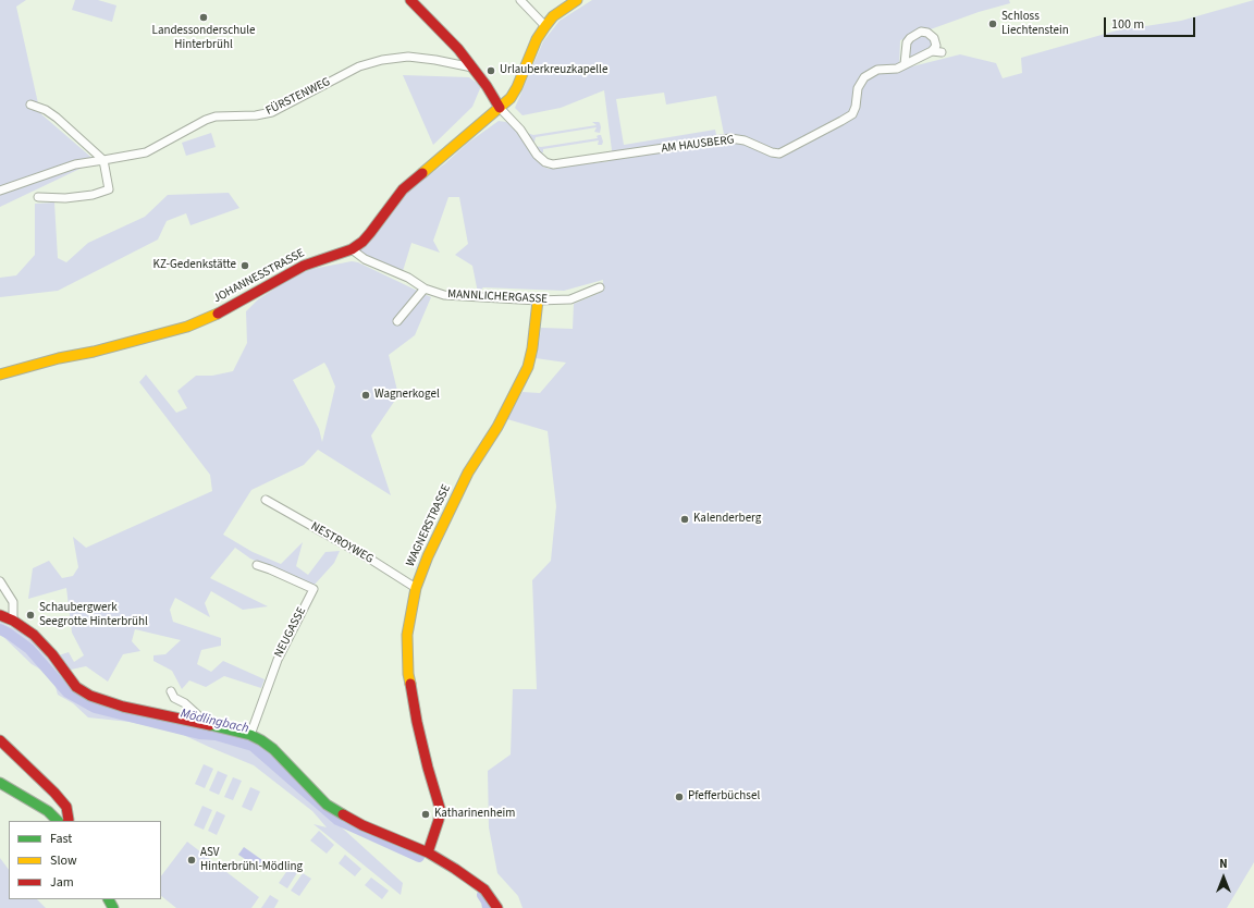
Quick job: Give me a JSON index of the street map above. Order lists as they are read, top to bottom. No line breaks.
{"streets":{"street":["FÜRSTENWEG","AM HAUSBERG","JOHANNESSTRASSE","MANNLICHERGASSE","WAGNERSTRASSE","NESTROYWEG","NEUGASSE"]},"crossings":[["AM HAUSBERG","JOHANNESSTRASSE"],["JOHANNESSTRASSE","MANNLICHERGASSE"],["MANNLICHERGASSE","WAGNERSTRASSE"],["WAGNERSTRASSE","NESTROYWEG"]],"water":["Mödlingbach"],"places":["Landessonderschule Hinterbrühl","Schloss Liechtenstein","Urlauberkreuzkapelle","KZ-Gedenkstätte","Wagnerkogel","Kalenderberg","Schaubergwerk Seegrotte Hinterbrühl","Pfefferbüchsel","Katharinenheim","ASV Hinterbrühl-Mödling"],"legend":["Fast","Slow","Jam"],"scale_bar":"100 m","north":"top"}
